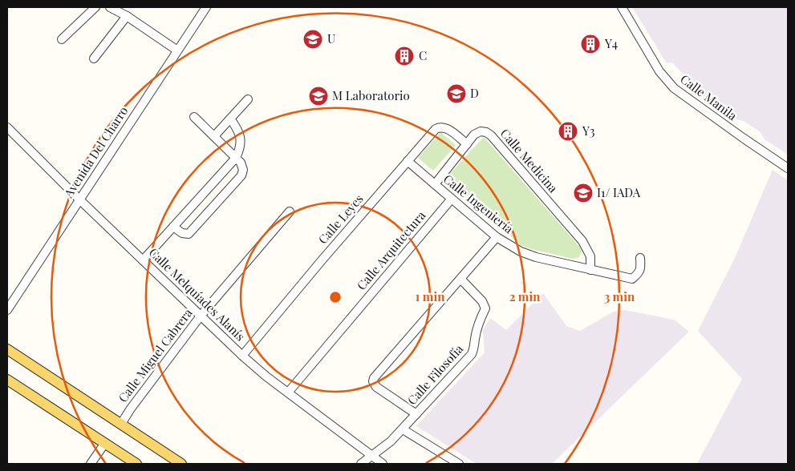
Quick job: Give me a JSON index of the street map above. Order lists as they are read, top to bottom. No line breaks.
{"streets":{"street":["Calle Manila","Avenida Del Charro","Calle Medicina","Calle Ingeniería","Calle Leyes","Calle Arquitectura","Calle Melquíades Alanís","Calle Miguel Cabrera","Calle Filosofía"]},"crossings":[["Avenida Del Charro","Calle Melquíades Alanís"],["Calle Medicina","Calle Ingeniería"],["Calle Medicina","Calle Leyes"],["Calle Ingeniería","Calle Leyes"],["Calle Ingeniería","Calle Arquitectura"],["Calle Leyes","Calle Melquíades Alanís"],["Calle Arquitectura","Calle Melquíades Alanís"],["Calle Melquíades Alanís","Calle Miguel Cabrera"],["Calle Melquíades Alanís","Calle Filosofía"]],"places":{"school or university":["U","D","M Laboratorio","I1/ IADA"],"building":["Y4","C","Y3"]},"rings":["1 min","2 min","3 min"]}
